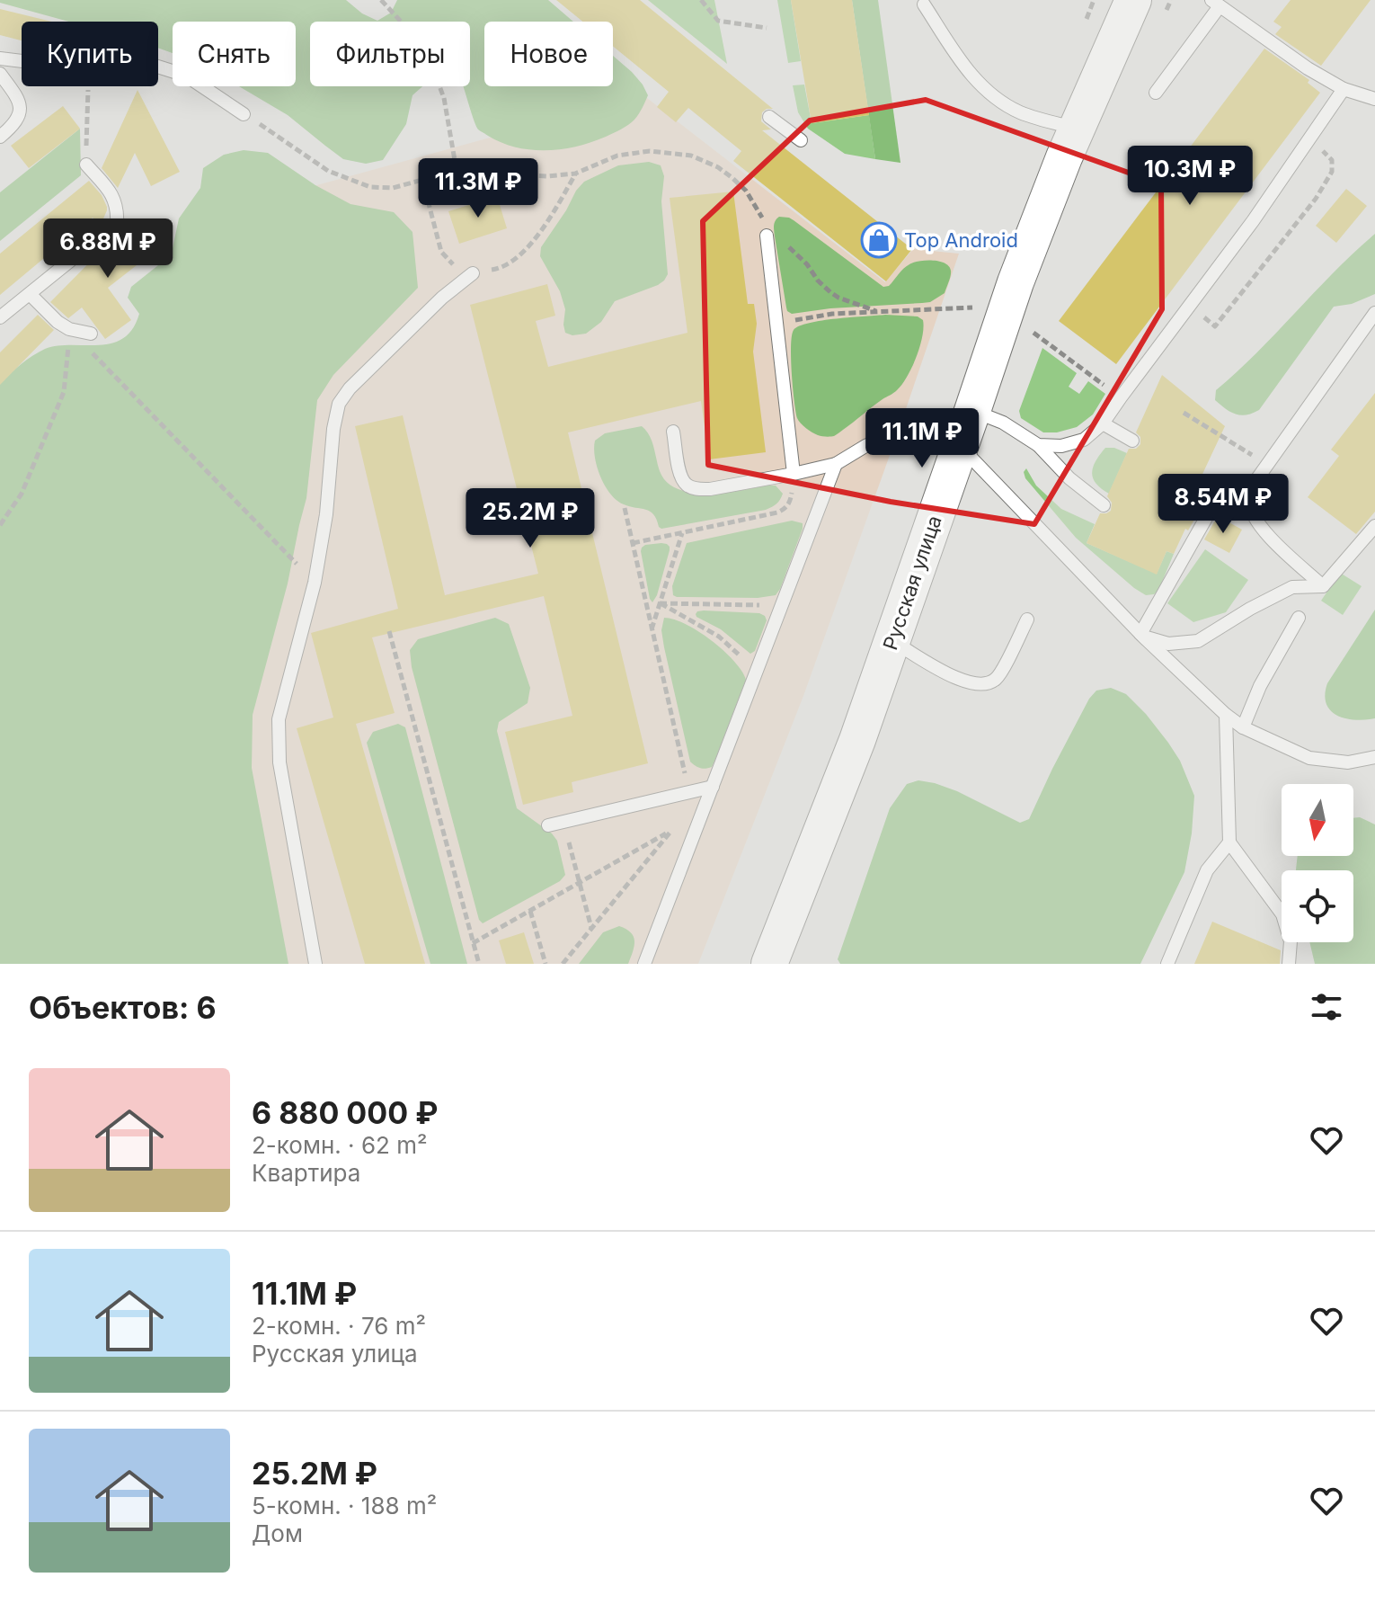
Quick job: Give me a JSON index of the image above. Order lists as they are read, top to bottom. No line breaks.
{"streets":{"street":["Русская улица"]},"places":{"shop":["Top Android"]},"north":"bottom","page":{"chip":["Купить","Снять","Фильтры","Новое"],"price":["10.3M ₽","11.3M ₽","6.88M ₽","11.1M ₽","8.54M ₽","25.2M ₽"],"heading":"Объектов: 6","list":[{"name":"6 880 000 ₽","note":"2-комн. · 62 m² · Квартира"},{"name":"11.1M ₽","note":"2-комн. · 76 m² · Русская улица"},{"name":"25.2M ₽","note":"5-комн. · 188 m² · Дом"}]}}
